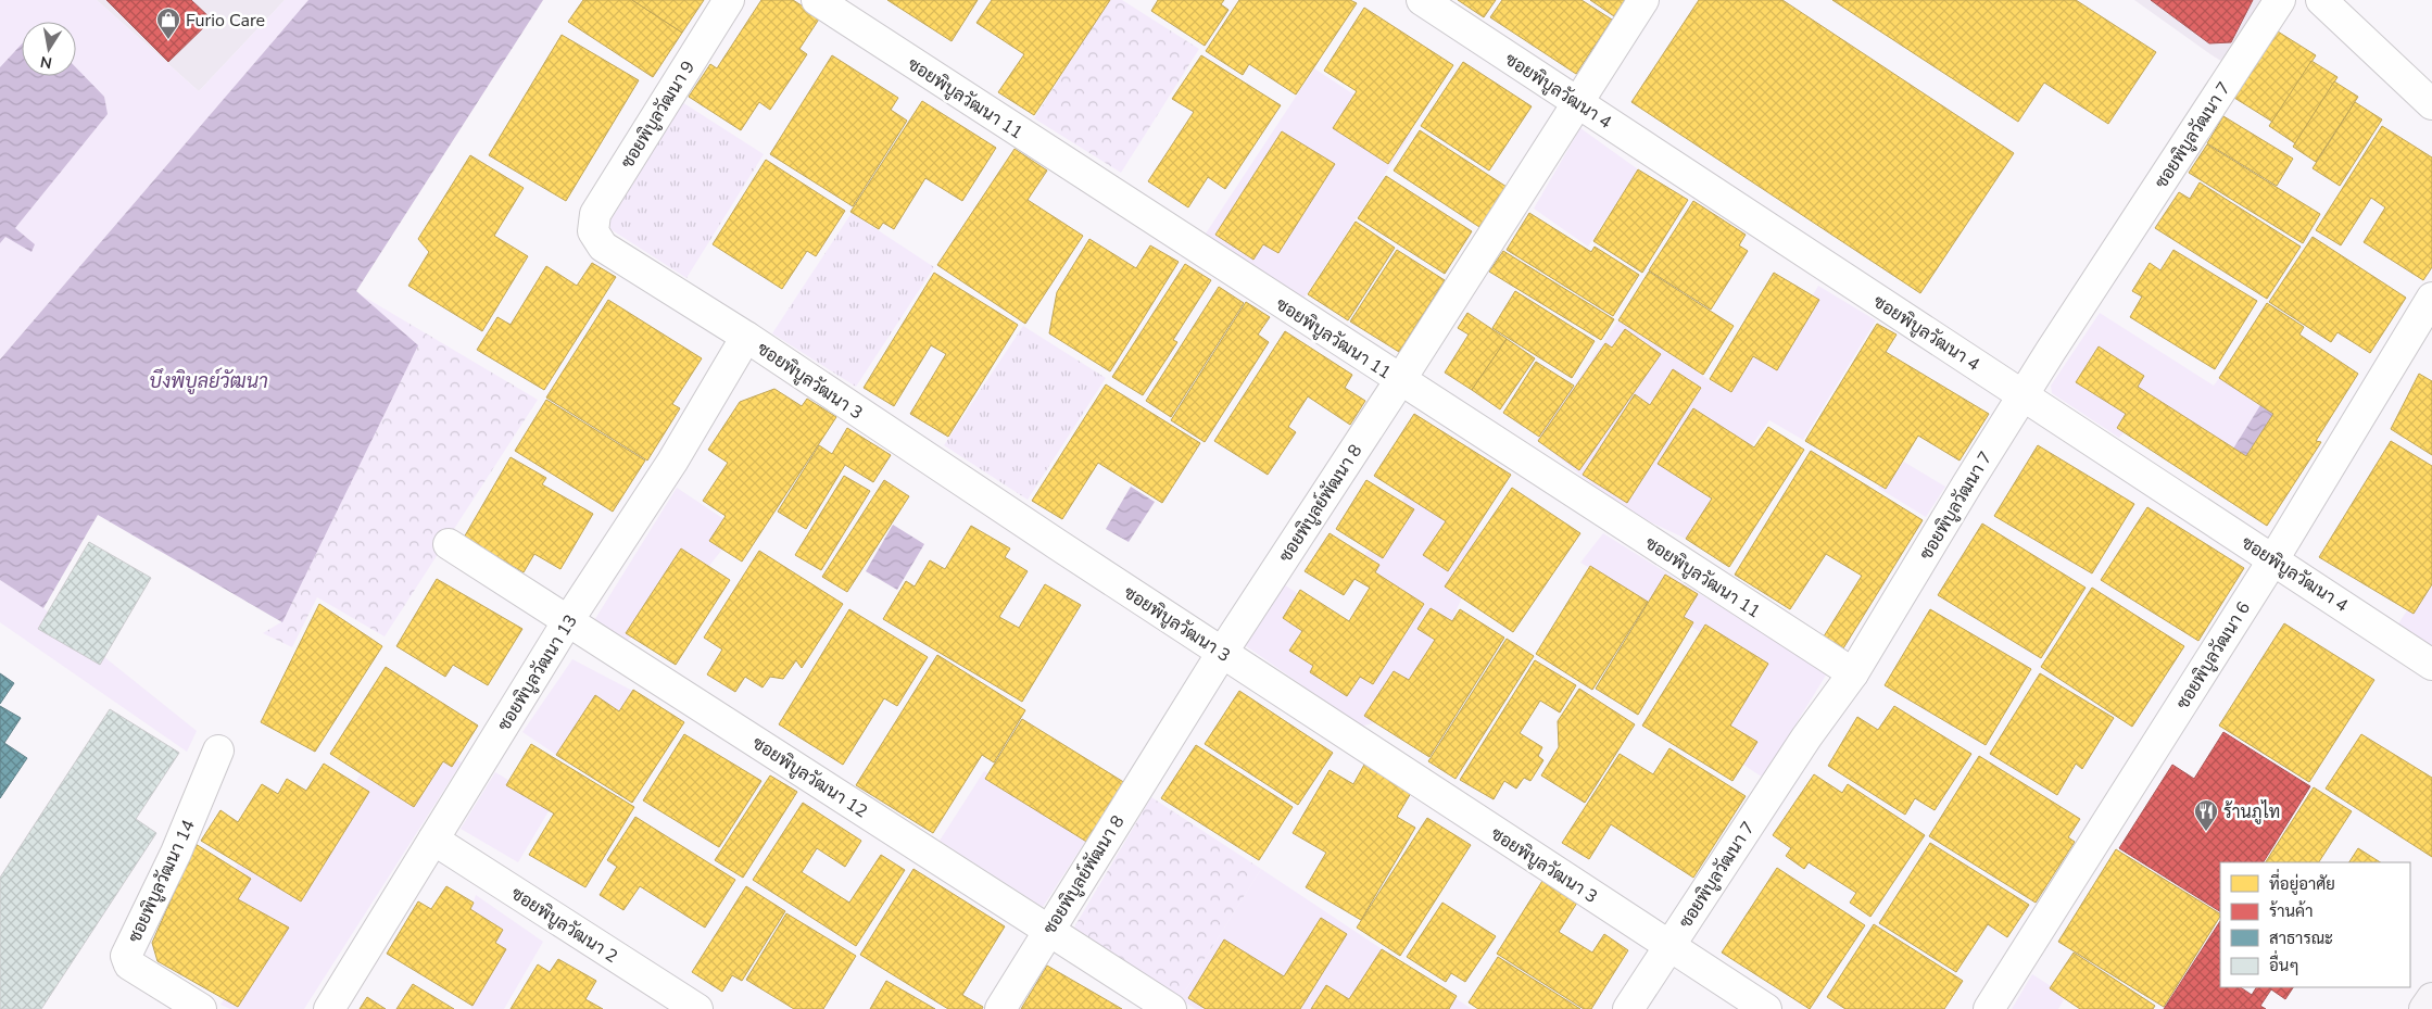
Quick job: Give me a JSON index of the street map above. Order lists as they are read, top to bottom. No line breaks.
{"streets":{"street":["ซอยพิบูลวัฒนา 4","ซอยพิบูลวัฒนา 11","ซอยพิบูลวัฒนา 9","ซอยพิบูลวัฒนา 7","ซอยพิบูลวัฒนา 3","ซอยพิบูลย์พัฒนา 8","ซอยพิบูลวัฒนา 6","ซอยพิบูลวัฒนา 13","ซอยพิบูลวัฒนา 12","ซอยพิบูลวัฒนา 14","ซอยพิบูลวัฒนา 2"]},"crossings":[["ซอยพิบูลวัฒนา 4","ซอยพิบูลวัฒนา 7"],["ซอยพิบูลวัฒนา 4","ซอยพิบูลย์พัฒนา 8"],["ซอยพิบูลวัฒนา 4","ซอยพิบูลวัฒนา 6"],["ซอยพิบูลวัฒนา 11","ซอยพิบูลวัฒนา 7"],["ซอยพิบูลวัฒนา 11","ซอยพิบูลย์พัฒนา 8"],["ซอยพิบูลวัฒนา 9","ซอยพิบูลวัฒนา 3"],["ซอยพิบูลวัฒนา 7","ซอยพิบูลวัฒนา 3"],["ซอยพิบูลวัฒนา 3","ซอยพิบูลย์พัฒนา 8"],["ซอยพิบูลวัฒนา 3","ซอยพิบูลวัฒนา 13"],["ซอยพิบูลย์พัฒนา 8","ซอยพิบูลวัฒนา 12"],["ซอยพิบูลวัฒนา 13","ซอยพิบูลวัฒนา 12"],["ซอยพิบูลวัฒนา 13","ซอยพิบูลวัฒนา 2"]],"water":["บึงพิบูลย์วัฒนา"],"places":{"shop":["Furio Care"],"restaurant":["ร้านภูไท"]},"legend":["ที่อยู่อาศัย","ร้านค้า","สาธารณะ","อื่นๆ"],"north":"bottom"}
